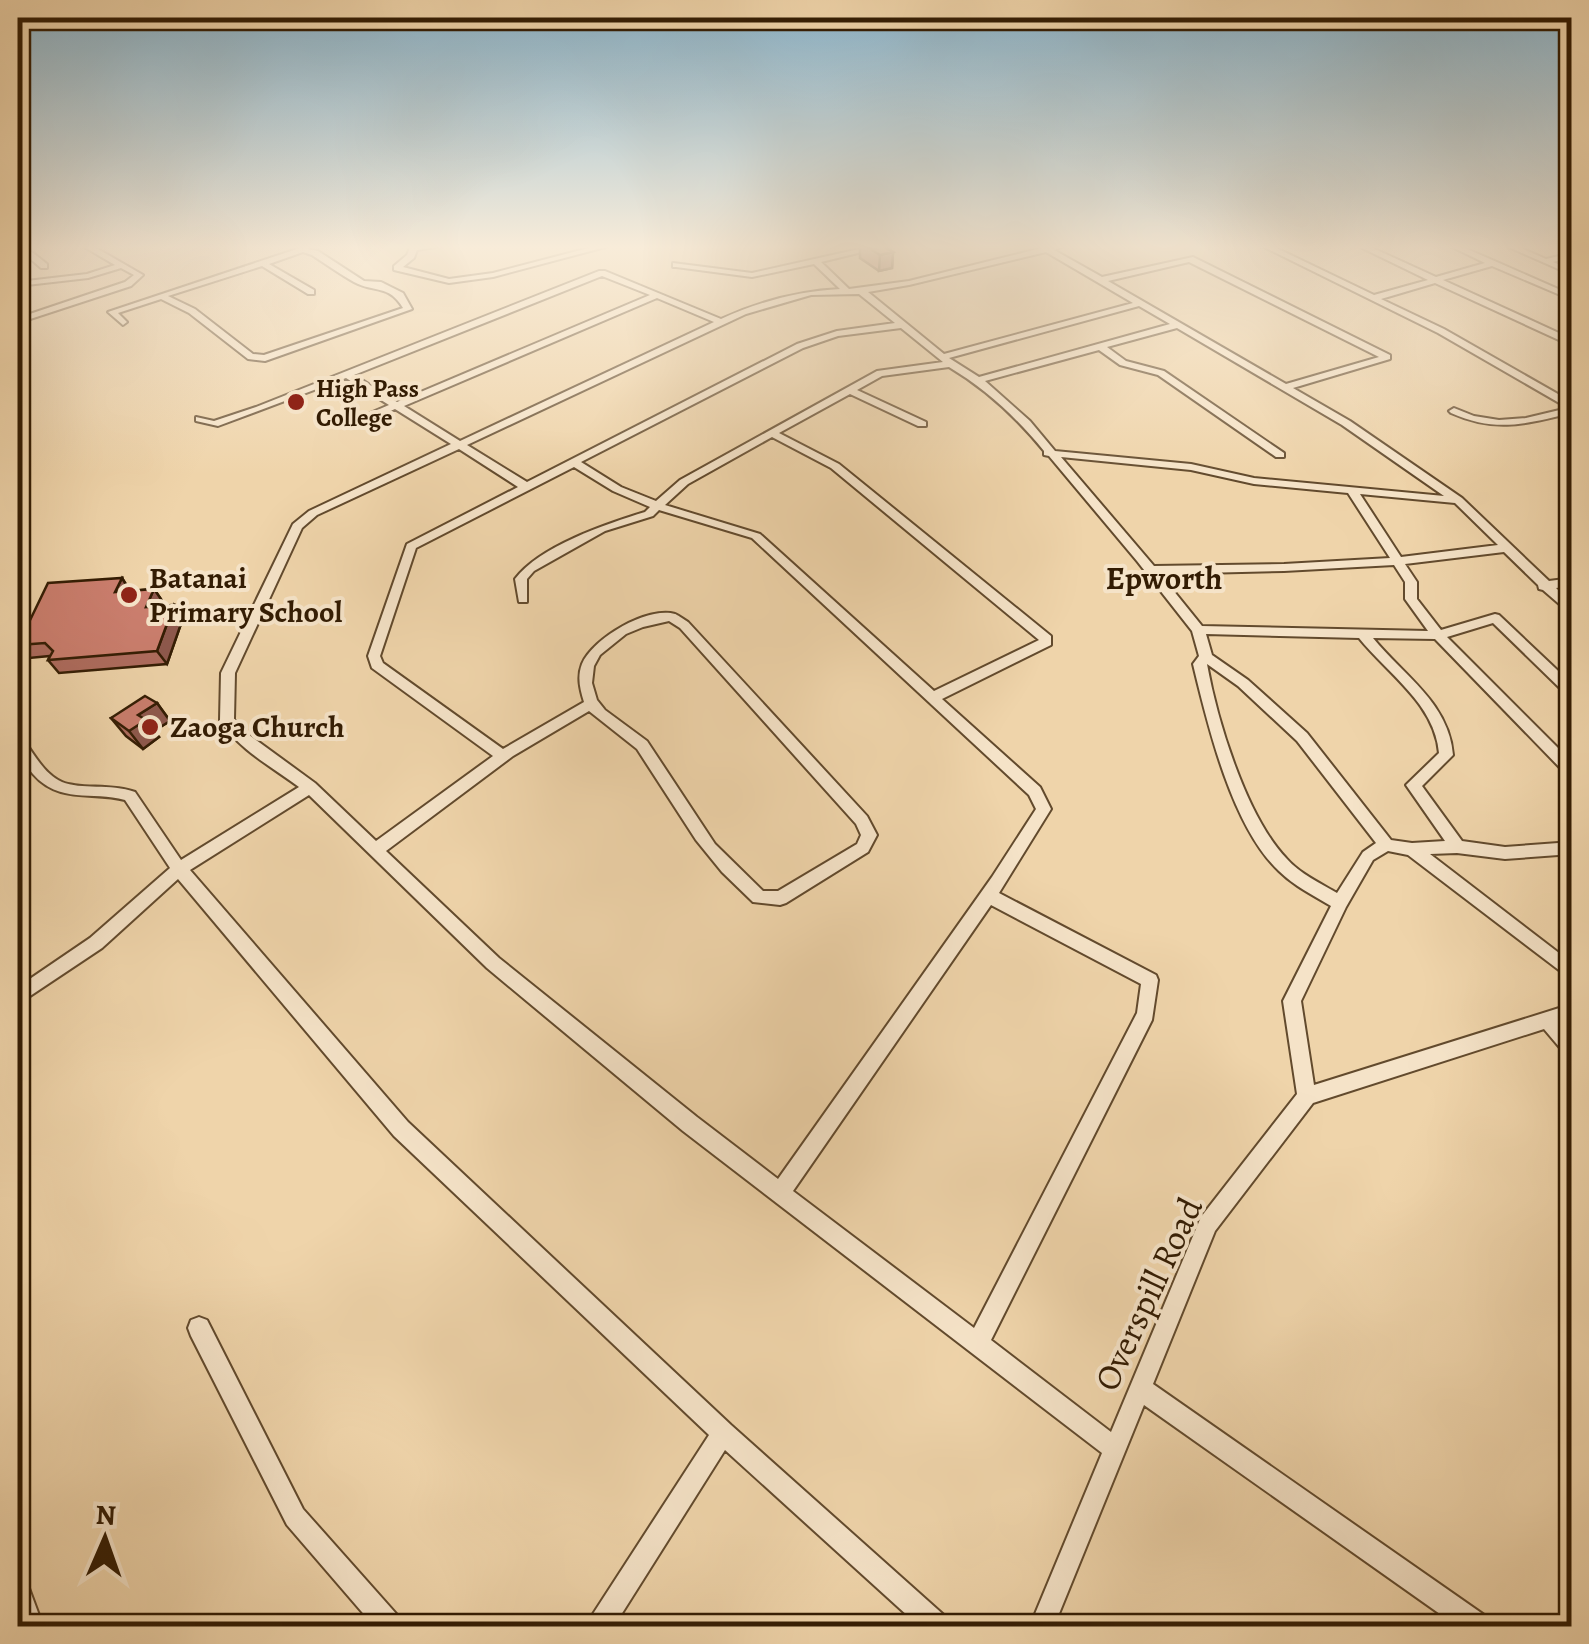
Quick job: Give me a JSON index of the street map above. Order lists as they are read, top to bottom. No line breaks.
{"streets":{"street":["Overspill Road"]},"districts":["Epworth"],"places":["High Pass College","Batanai Primary School","Zaoga Church"],"north":"top"}
